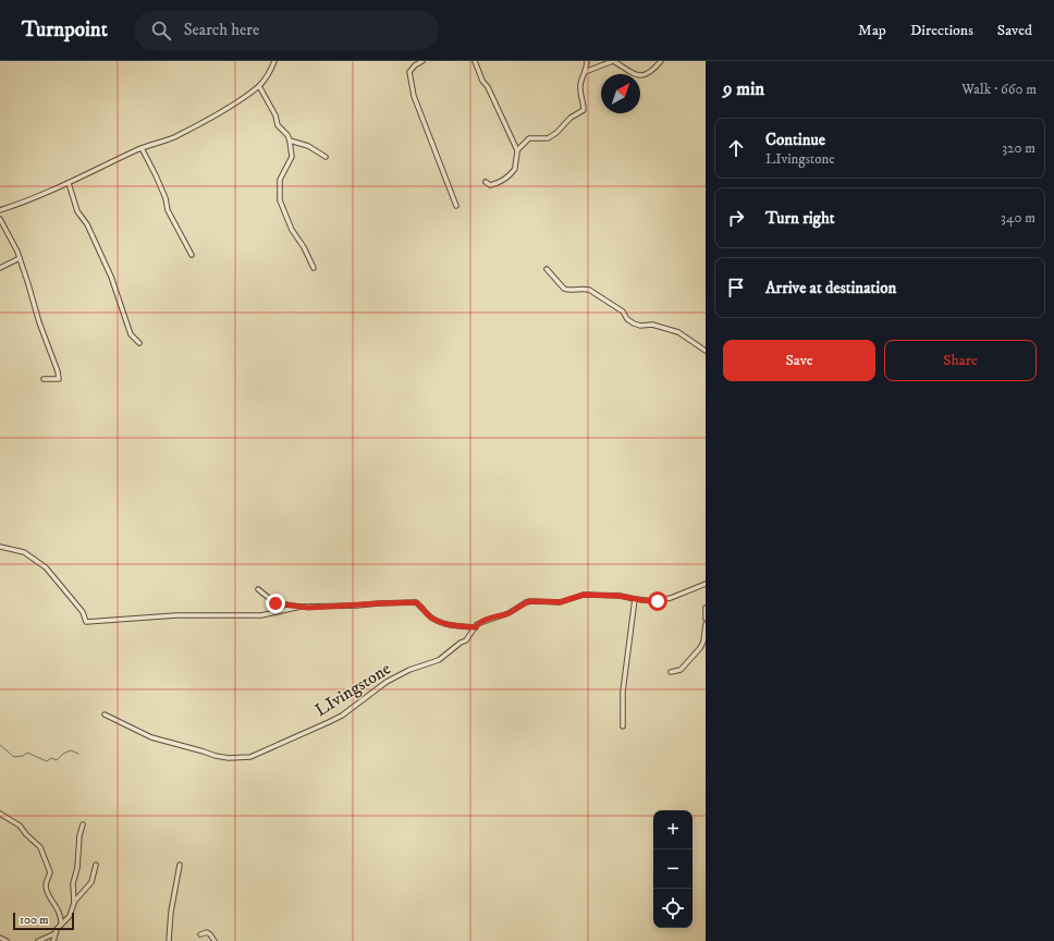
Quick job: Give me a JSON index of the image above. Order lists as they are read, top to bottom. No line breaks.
{"streets":{"street":["LIvingstone"]},"scale_bar":"100 m","north":"top right","page":{"header":"Turnpoint","search":"Search here","nav":["Map","Directions","Saved"],"heading":["9 min","Walk · 660 m"],"list":[["Continue","LIvingstone","320 m"],["Turn right","340 m"],"Arrive at destination"],"buttons":["Save","Share"],"map_buttons":["+","−"],"scale":"100 m"}}
